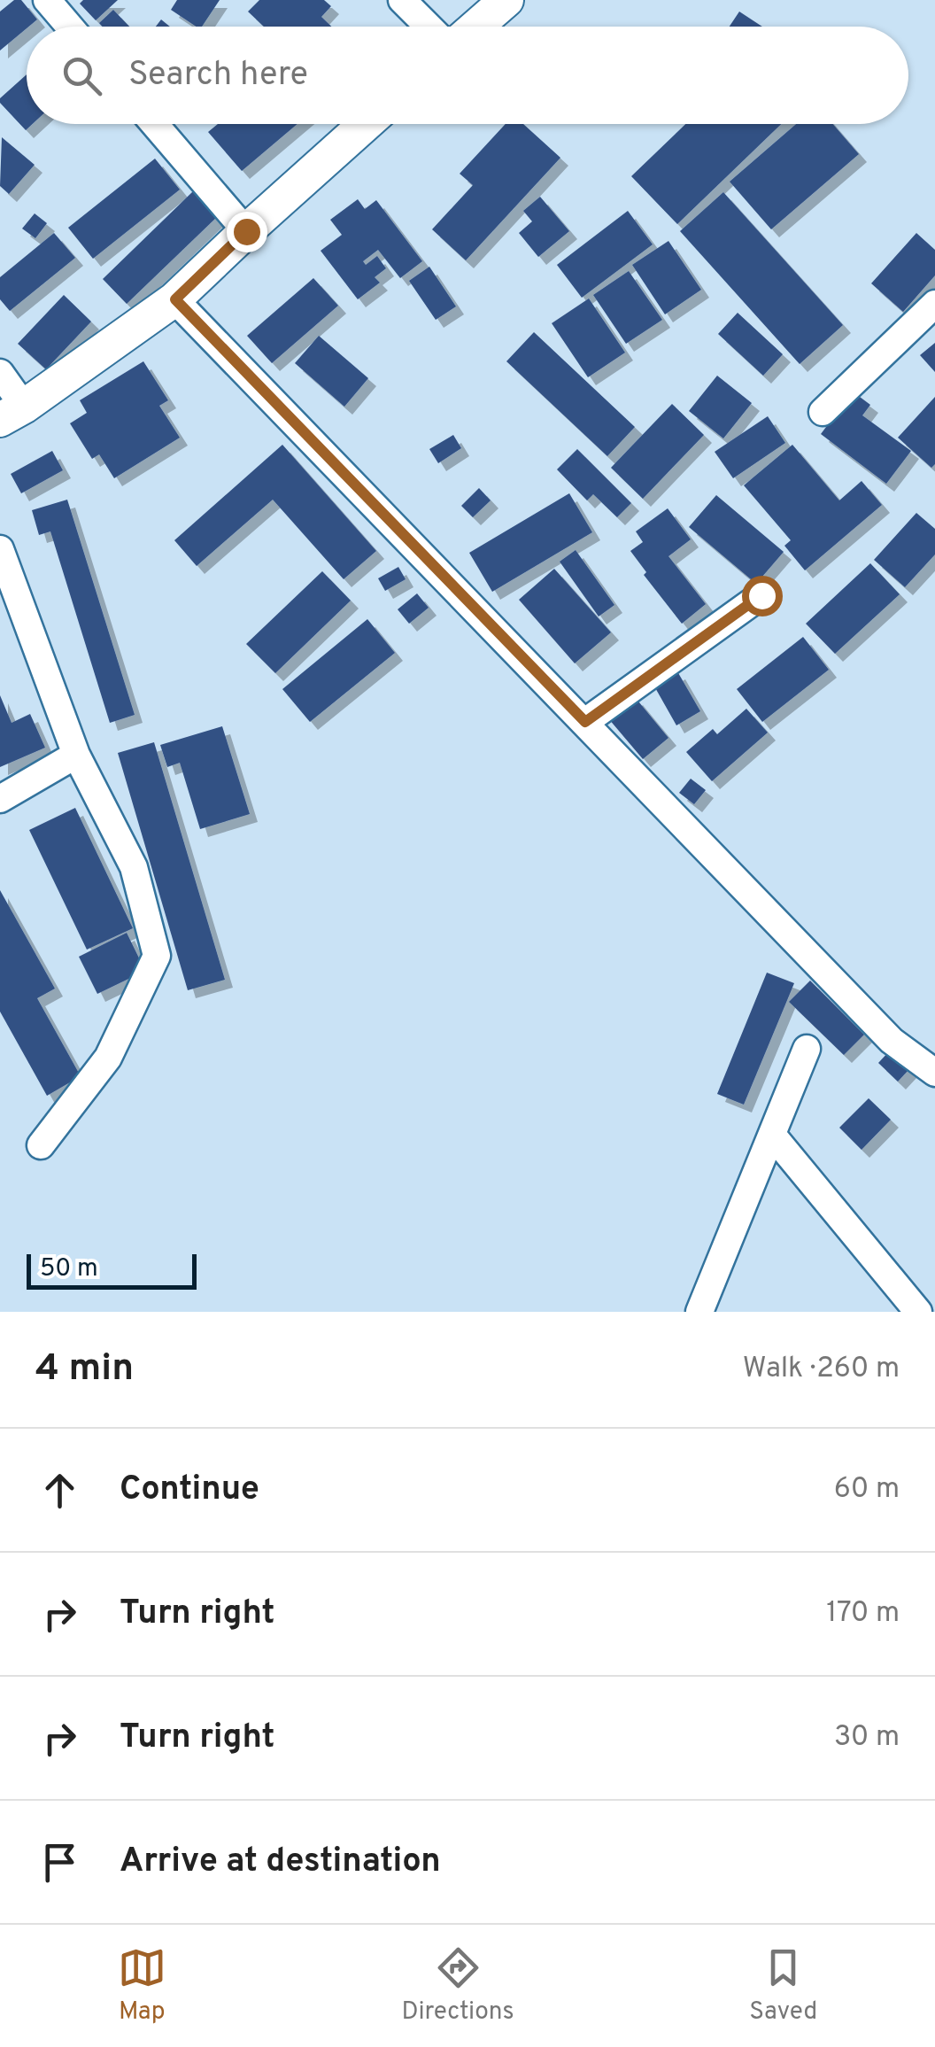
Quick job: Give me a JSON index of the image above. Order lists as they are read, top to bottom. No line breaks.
{"scale_bar":"50 m","page":{"search":"Search here","scale":"50 m","heading":["4 min","Walk · 260 m"],"list":[["Continue","60 m"],["Turn right","170 m"],["Turn right","30 m"],"Arrive at destination"],"nav":["Map","Directions","Saved"]}}
